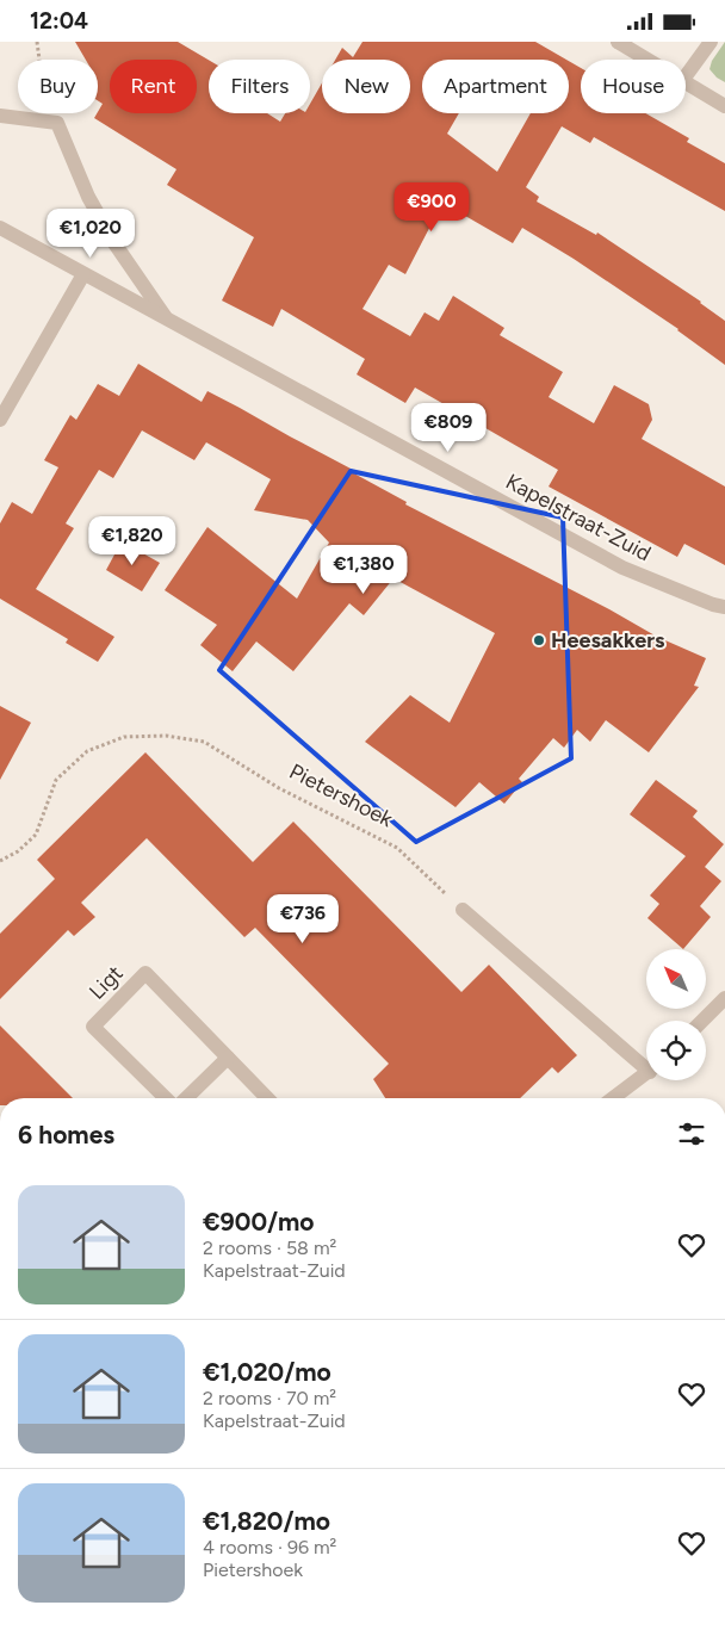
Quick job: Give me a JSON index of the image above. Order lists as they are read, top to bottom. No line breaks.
{"streets":{"street":["Kapelstraat-Zuid","Ligt"],"path":["Pietershoek"]},"places":["Heesakkers"],"north":"top left","page":{"status":"12:04","chip":["Buy","Rent","Filters","New","Apartment","House"],"price":["€900","€1,020","€809","€1,820","€1,380","€736"],"heading":"6 homes","list":[{"name":"€900/mo","note":"2 rooms · 58 m² · Kapelstraat-Zuid"},{"name":"€1,020/mo","note":"2 rooms · 70 m² · Kapelstraat-Zuid"},{"name":"€1,820/mo","note":"4 rooms · 96 m² · Pietershoek"}]}}
